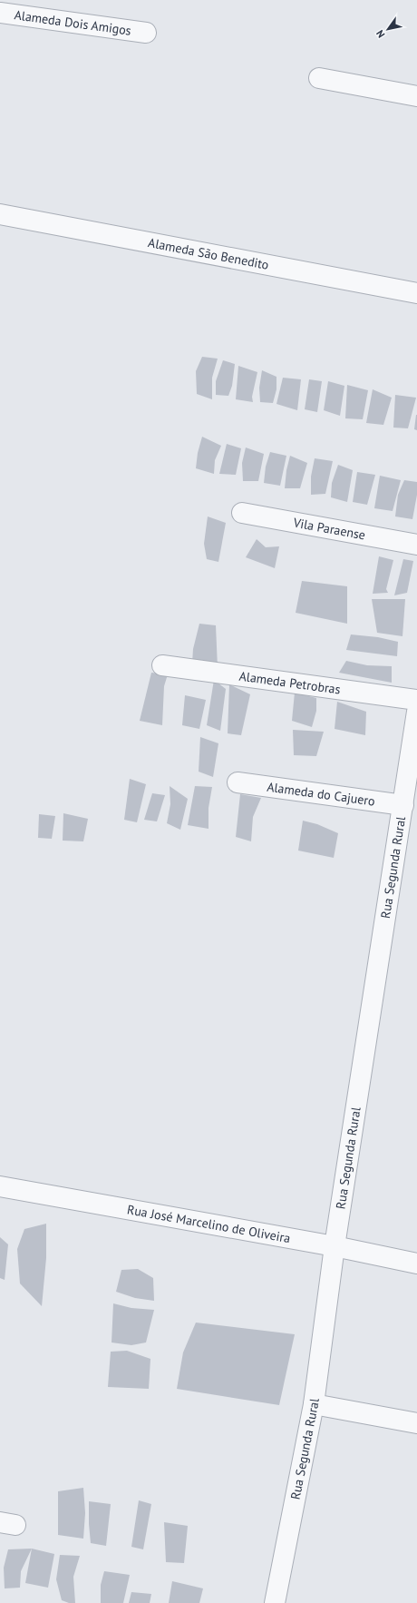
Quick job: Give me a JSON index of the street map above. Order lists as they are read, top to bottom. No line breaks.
{"streets":{"street":["Alameda Dois Amigos","Alameda São Benedito","Vila Paraense","Alameda Petrobras","Alameda do Cajuero","Rua Segunda Rural","Rua José Marcelino de Oliveira"]},"crossings":[["Alameda do Cajuero","Rua Segunda Rural"],["Rua Segunda Rural","Rua José Marcelino de Oliveira"]],"north":"bottom left"}
